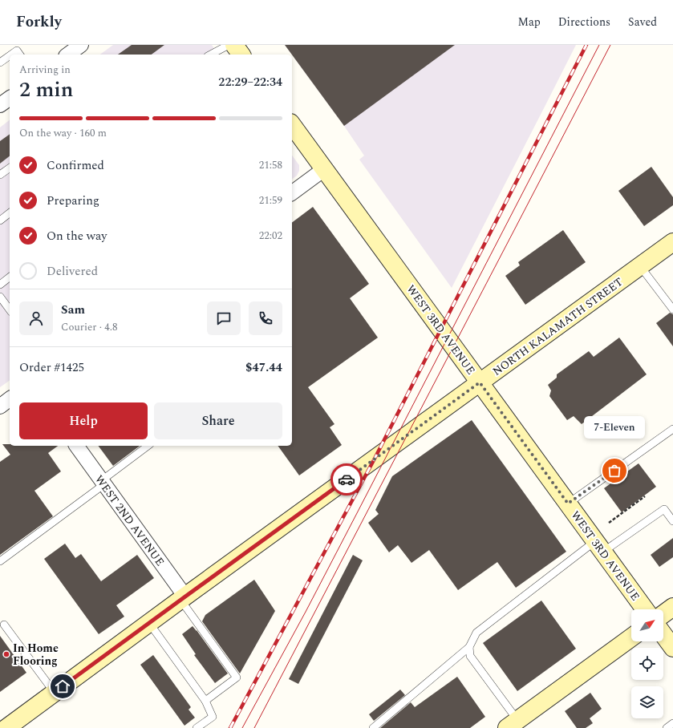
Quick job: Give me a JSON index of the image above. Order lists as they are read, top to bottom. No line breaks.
{"streets":{"main road":["NORTH KALAMATH STREET","WEST 3RD AVENUE"],"street":["WEST 2ND AVENUE"]},"crossings":[["NORTH KALAMATH STREET","WEST 3RD AVENUE"],["NORTH KALAMATH STREET","WEST 2ND AVENUE"]],"places":["7-Eleven","In Home Flooring"],"north":"top right","page":{"header":"Forkly","nav":["Map","Directions","Saved"],"heading":["2 min","Arriving in","22:29–22:34"],"panel":["Sam","Courier · 4.8","Order #1425","$47.44"],"bar":"On the way · 160 m","list":[["Confirmed","21:58"],["Preparing","21:59"],["On the way","22:02"],"Delivered"],"buttons":["Help","Share"],"bubble":"7-Eleven"}}
